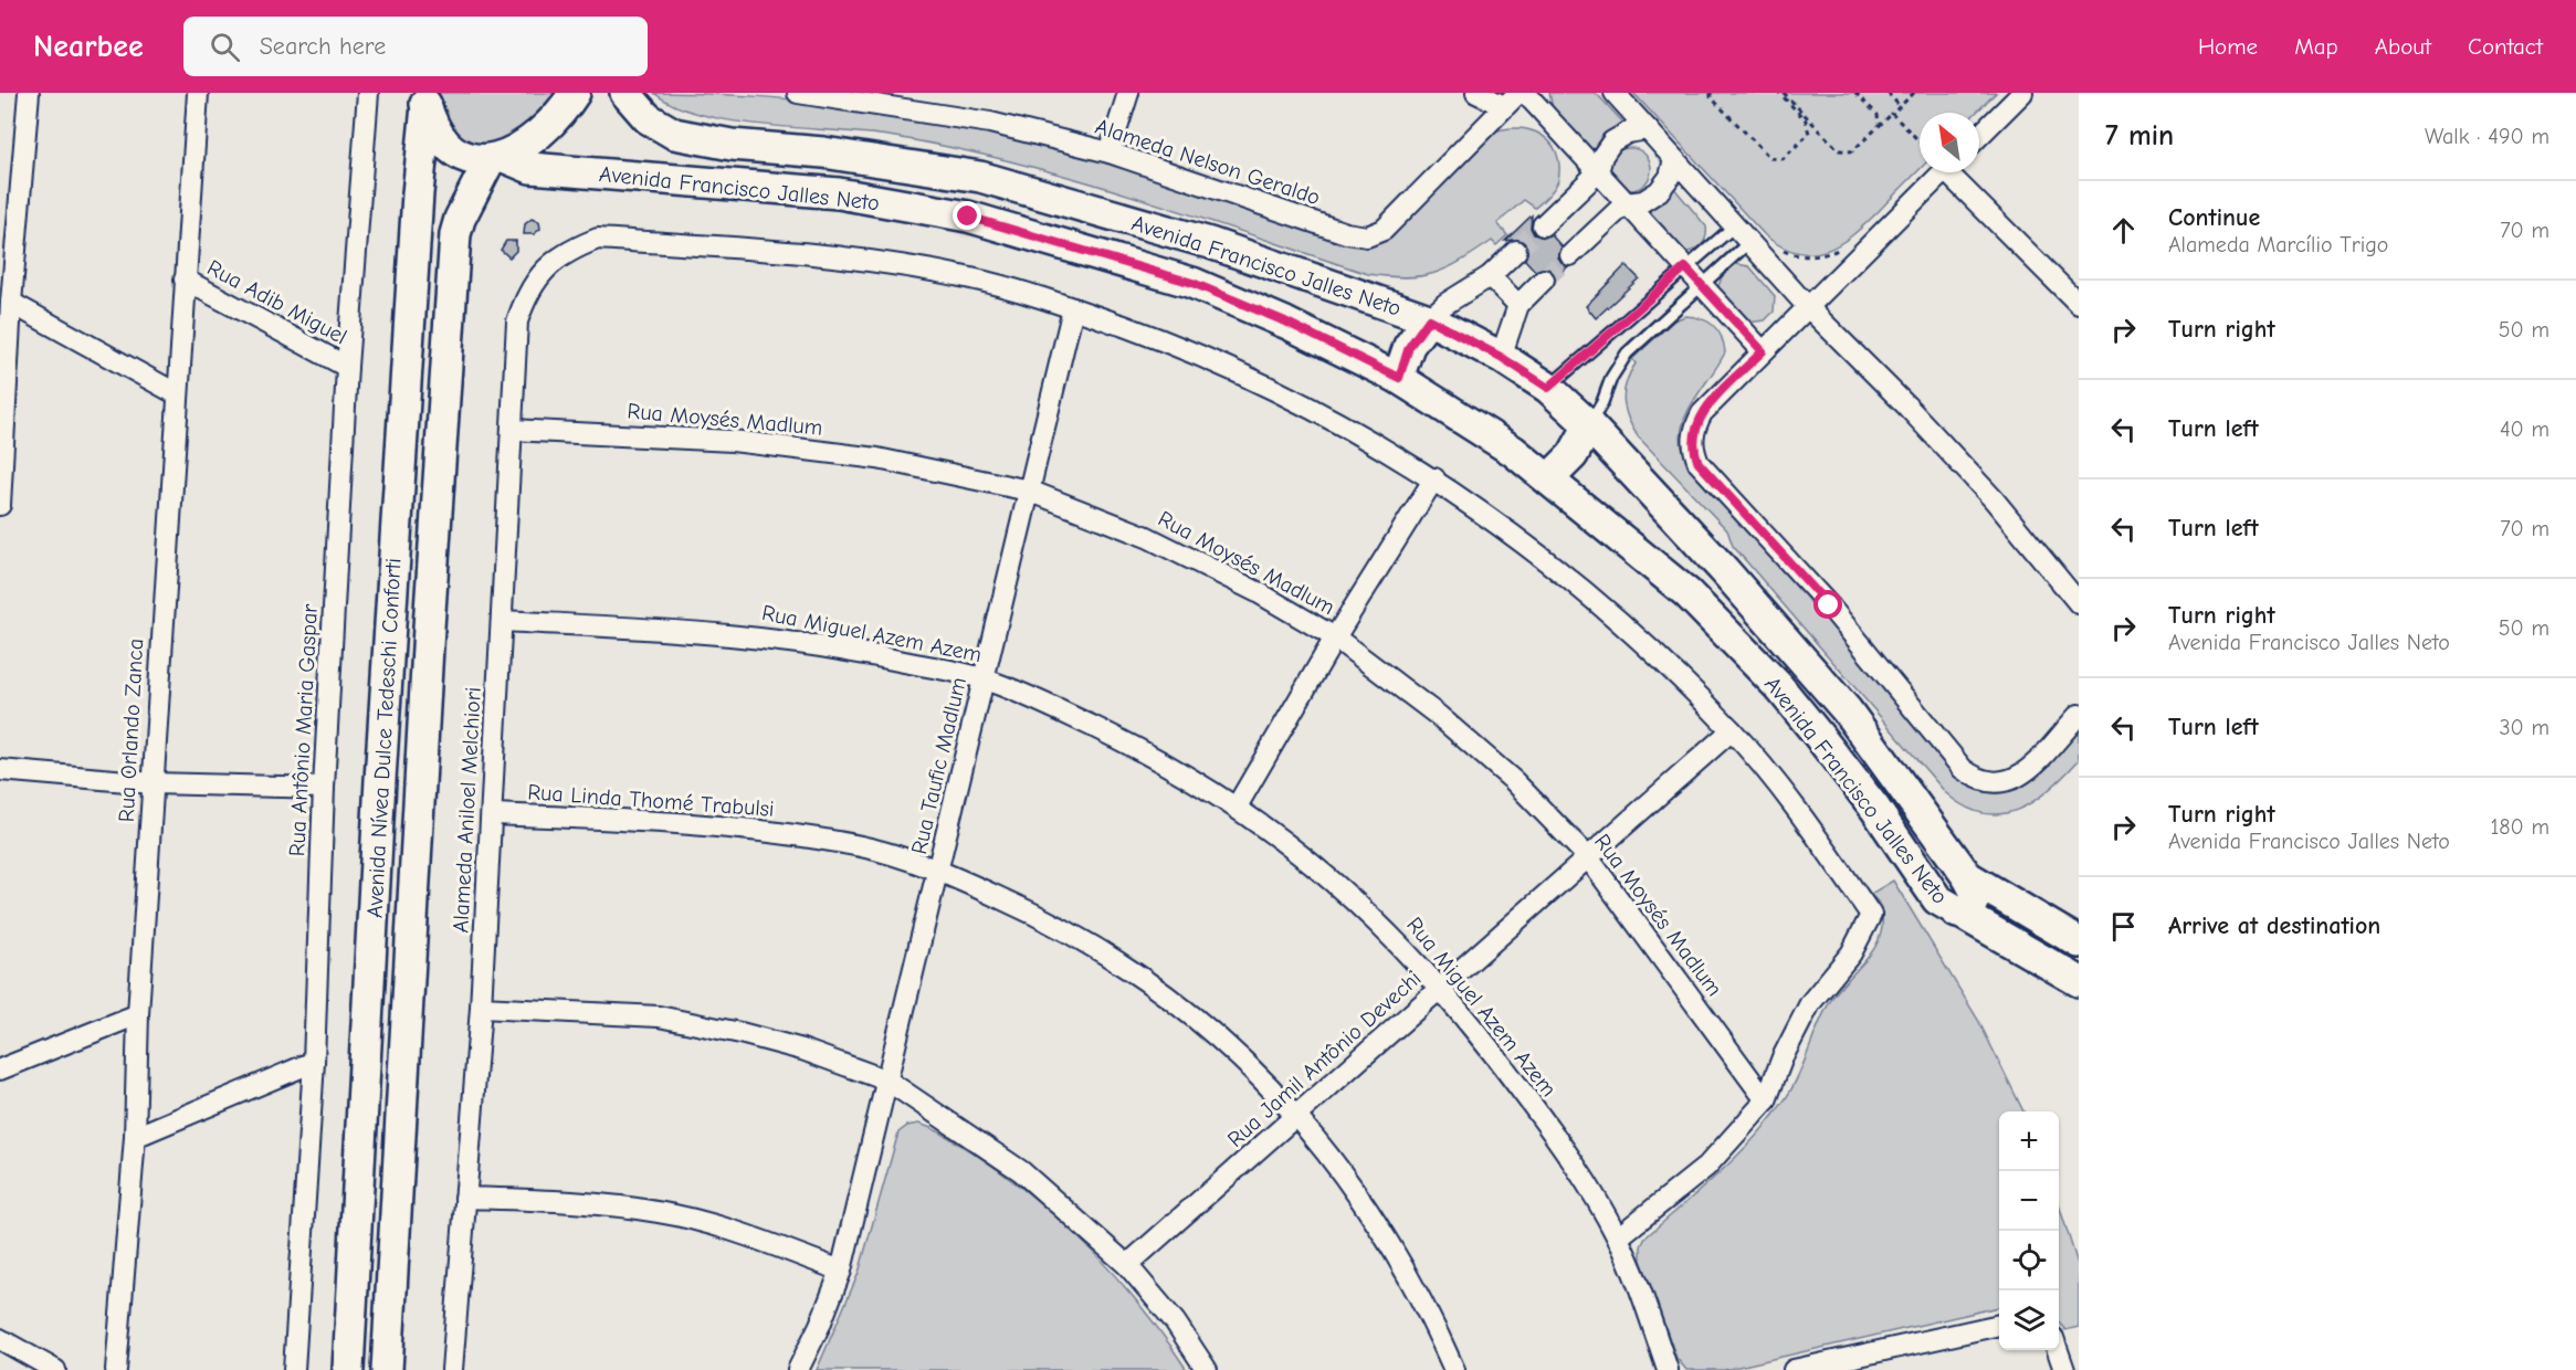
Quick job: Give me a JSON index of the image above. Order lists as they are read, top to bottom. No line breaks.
{"streets":{"street":["Alameda Nelson Geraldo","Avenida Francisco Jalles Neto","Rua Adib Miguel","Rua Moysés Madlum","Rua Miguel Azem Azem","Rua Orlando Zanca","Rua Antônio Maria Gaspar","Avenida Nívea Dulce Tedeschi Conforti","Rua Taufic Madlum","Rua Linda Thomé Trabulsi","Alameda Aniloel Melchiori","Rua Jamil Antônio Devechi"]},"crossings":[["Avenida Francisco Jalles Neto","Avenida Nívea Dulce Tedeschi Conforti"],["Rua Adib Miguel","Rua Orlando Zanca"],["Rua Adib Miguel","Rua Antônio Maria Gaspar"],["Rua Moysés Madlum","Rua Taufic Madlum"],["Rua Moysés Madlum","Alameda Aniloel Melchiori"],["Rua Moysés Madlum","Rua Jamil Antônio Devechi"],["Rua Miguel Azem Azem","Rua Taufic Madlum"],["Rua Miguel Azem Azem","Alameda Aniloel Melchiori"],["Rua Miguel Azem Azem","Rua Jamil Antônio Devechi"],["Rua Taufic Madlum","Rua Linda Thomé Trabulsi"],["Rua Taufic Madlum","Alameda Aniloel Melchiori"],["Rua Linda Thomé Trabulsi","Alameda Aniloel Melchiori"],["Rua Linda Thomé Trabulsi","Rua Jamil Antônio Devechi"]],"north":"top left","page":{"header":"Nearbee","search":"Search here","nav":["Home","Map","About","Contact"],"heading":["7 min","Walk · 490 m"],"list":[["Continue","Alameda Marcílio Trigo","70 m"],["Turn right","50 m"],["Turn left","40 m"],["Turn left","70 m"],["Turn right","Avenida Francisco Jalles Neto","50 m"],["Turn left","30 m"],["Turn right","Avenida Francisco Jalles Neto","180 m"],"Arrive at destination"],"map_buttons":["+","−"]}}
